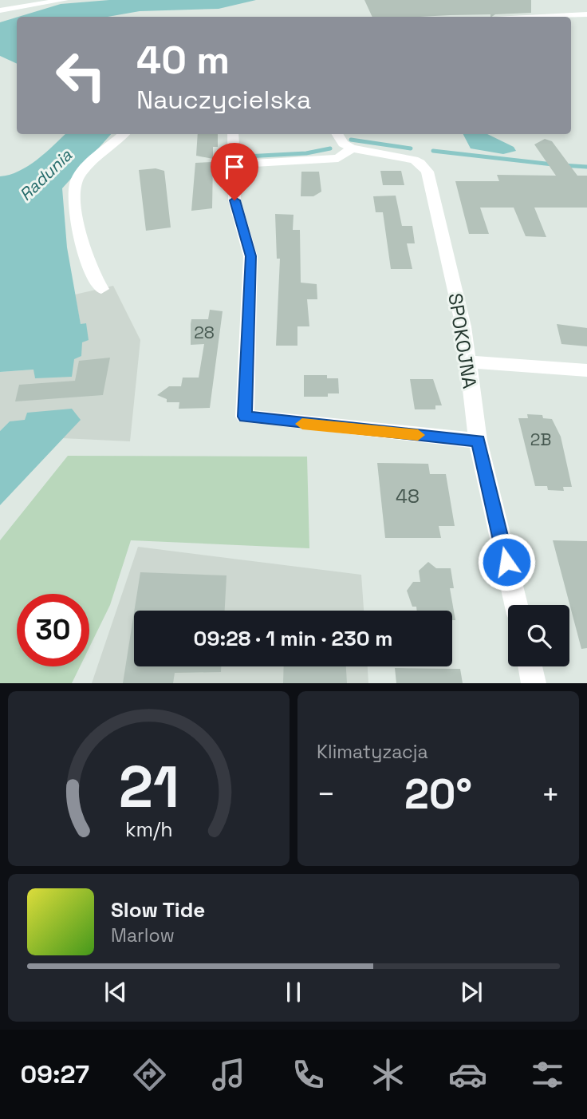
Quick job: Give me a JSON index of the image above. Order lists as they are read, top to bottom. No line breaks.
{"streets":{"street":["SPOKOJNA"]},"water":["Radunia"],"house_numbers":["28","2B","48"],"page":{"turn":["40 m","Nauczycielska"],"limit":"30","trip":"09:28 · 1 min · 230 m","tile":"Klimatyzacja","heat":["−","20°","+"],"song":["Slow Tide","Marlow"],"tabs":"09:27","gauge":["21","km/h"]}}
